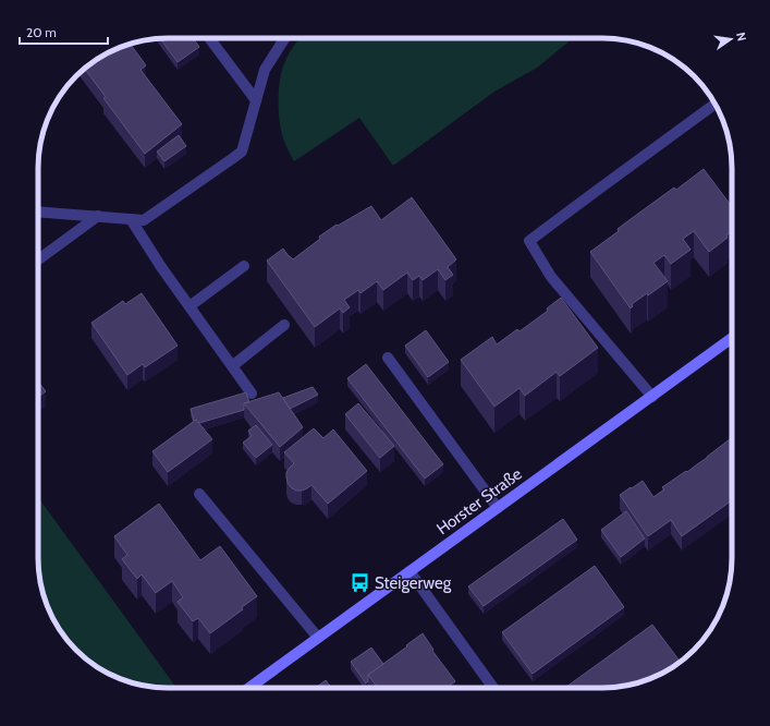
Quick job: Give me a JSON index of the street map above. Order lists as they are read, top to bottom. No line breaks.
{"streets":{"main road":["Horster Straße"]},"places":{"bus stop":["Steigerweg"]},"scale_bar":"20 m","north":"right"}
